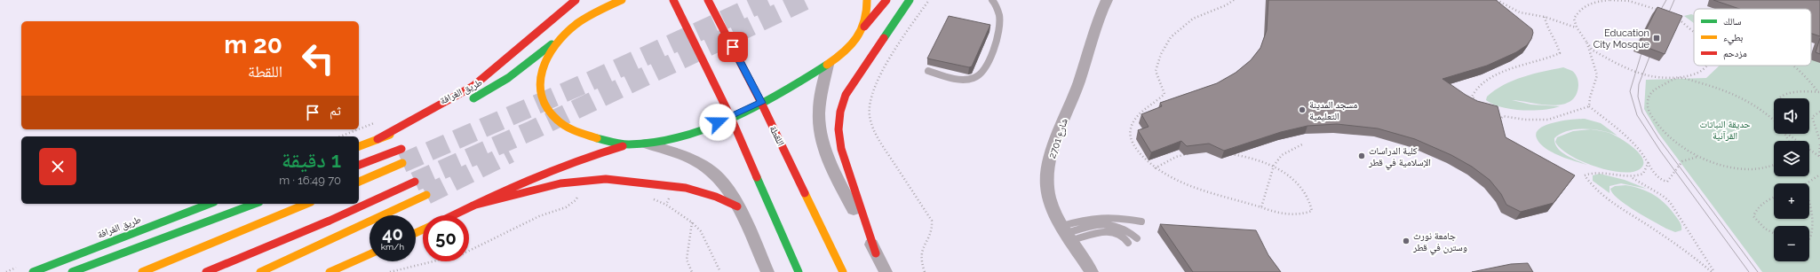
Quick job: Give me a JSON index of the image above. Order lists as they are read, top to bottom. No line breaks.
{"streets":{"main road":["طريق الغرافة","اللقطة"],"street":["شارع 2701"]},"parks":["حديقة النباتات القرآنية"],"places":{"transit":["Education City Mosque"],"other":["مسجد المدينة التعليمية","كلية الدراسات الإسلامية في قطر","جامعة نورث وسترن في قطر"]},"legend":["سالك","بطيء","مزدحم"],"page":{"turn":["20 m","اللقطة"],"then":"ثم","map_buttons":["+","−"],"heading":["1 دقيقة","70 m · 16:49"],"speed":"40 km/h","limit":"50"}}
